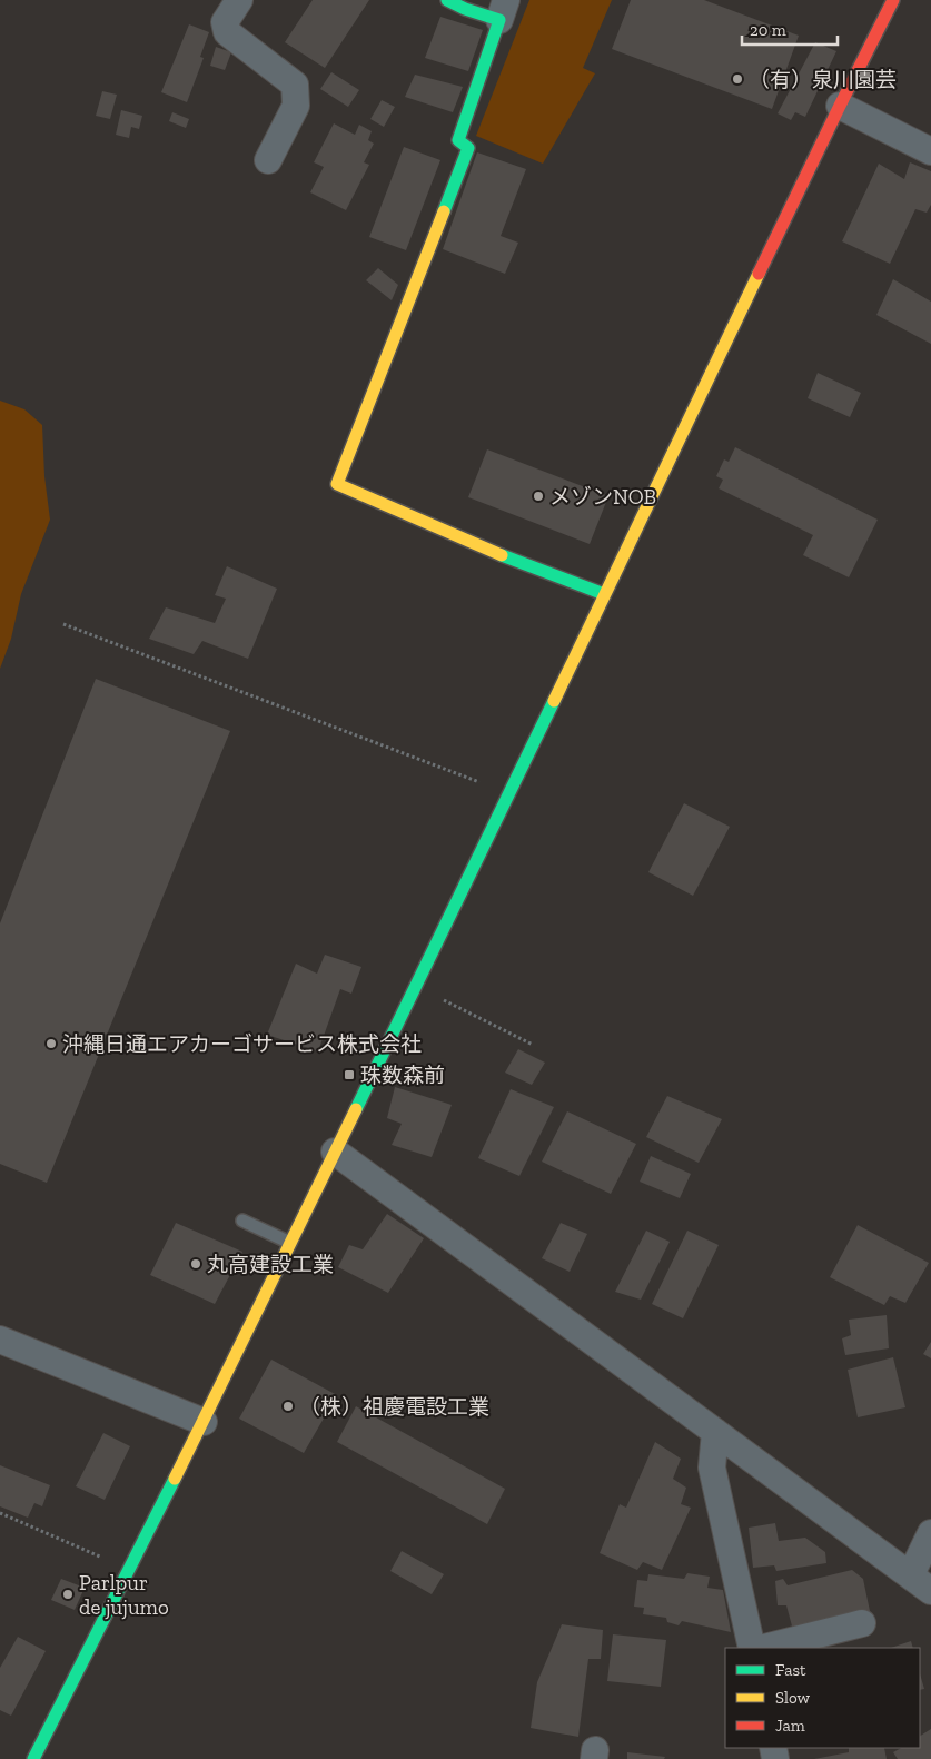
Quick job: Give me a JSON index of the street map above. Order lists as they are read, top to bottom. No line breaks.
{"places":{"other":["（有）泉川園芸","メゾンNOB","沖縄日通エアカーゴサービス株式会社","丸高建設工業","（株）祖慶電設工業","Parlpur de jujumo"],"transit":["珠数森前"]},"legend":["Fast","Slow","Jam"],"scale_bar":"20 m"}
